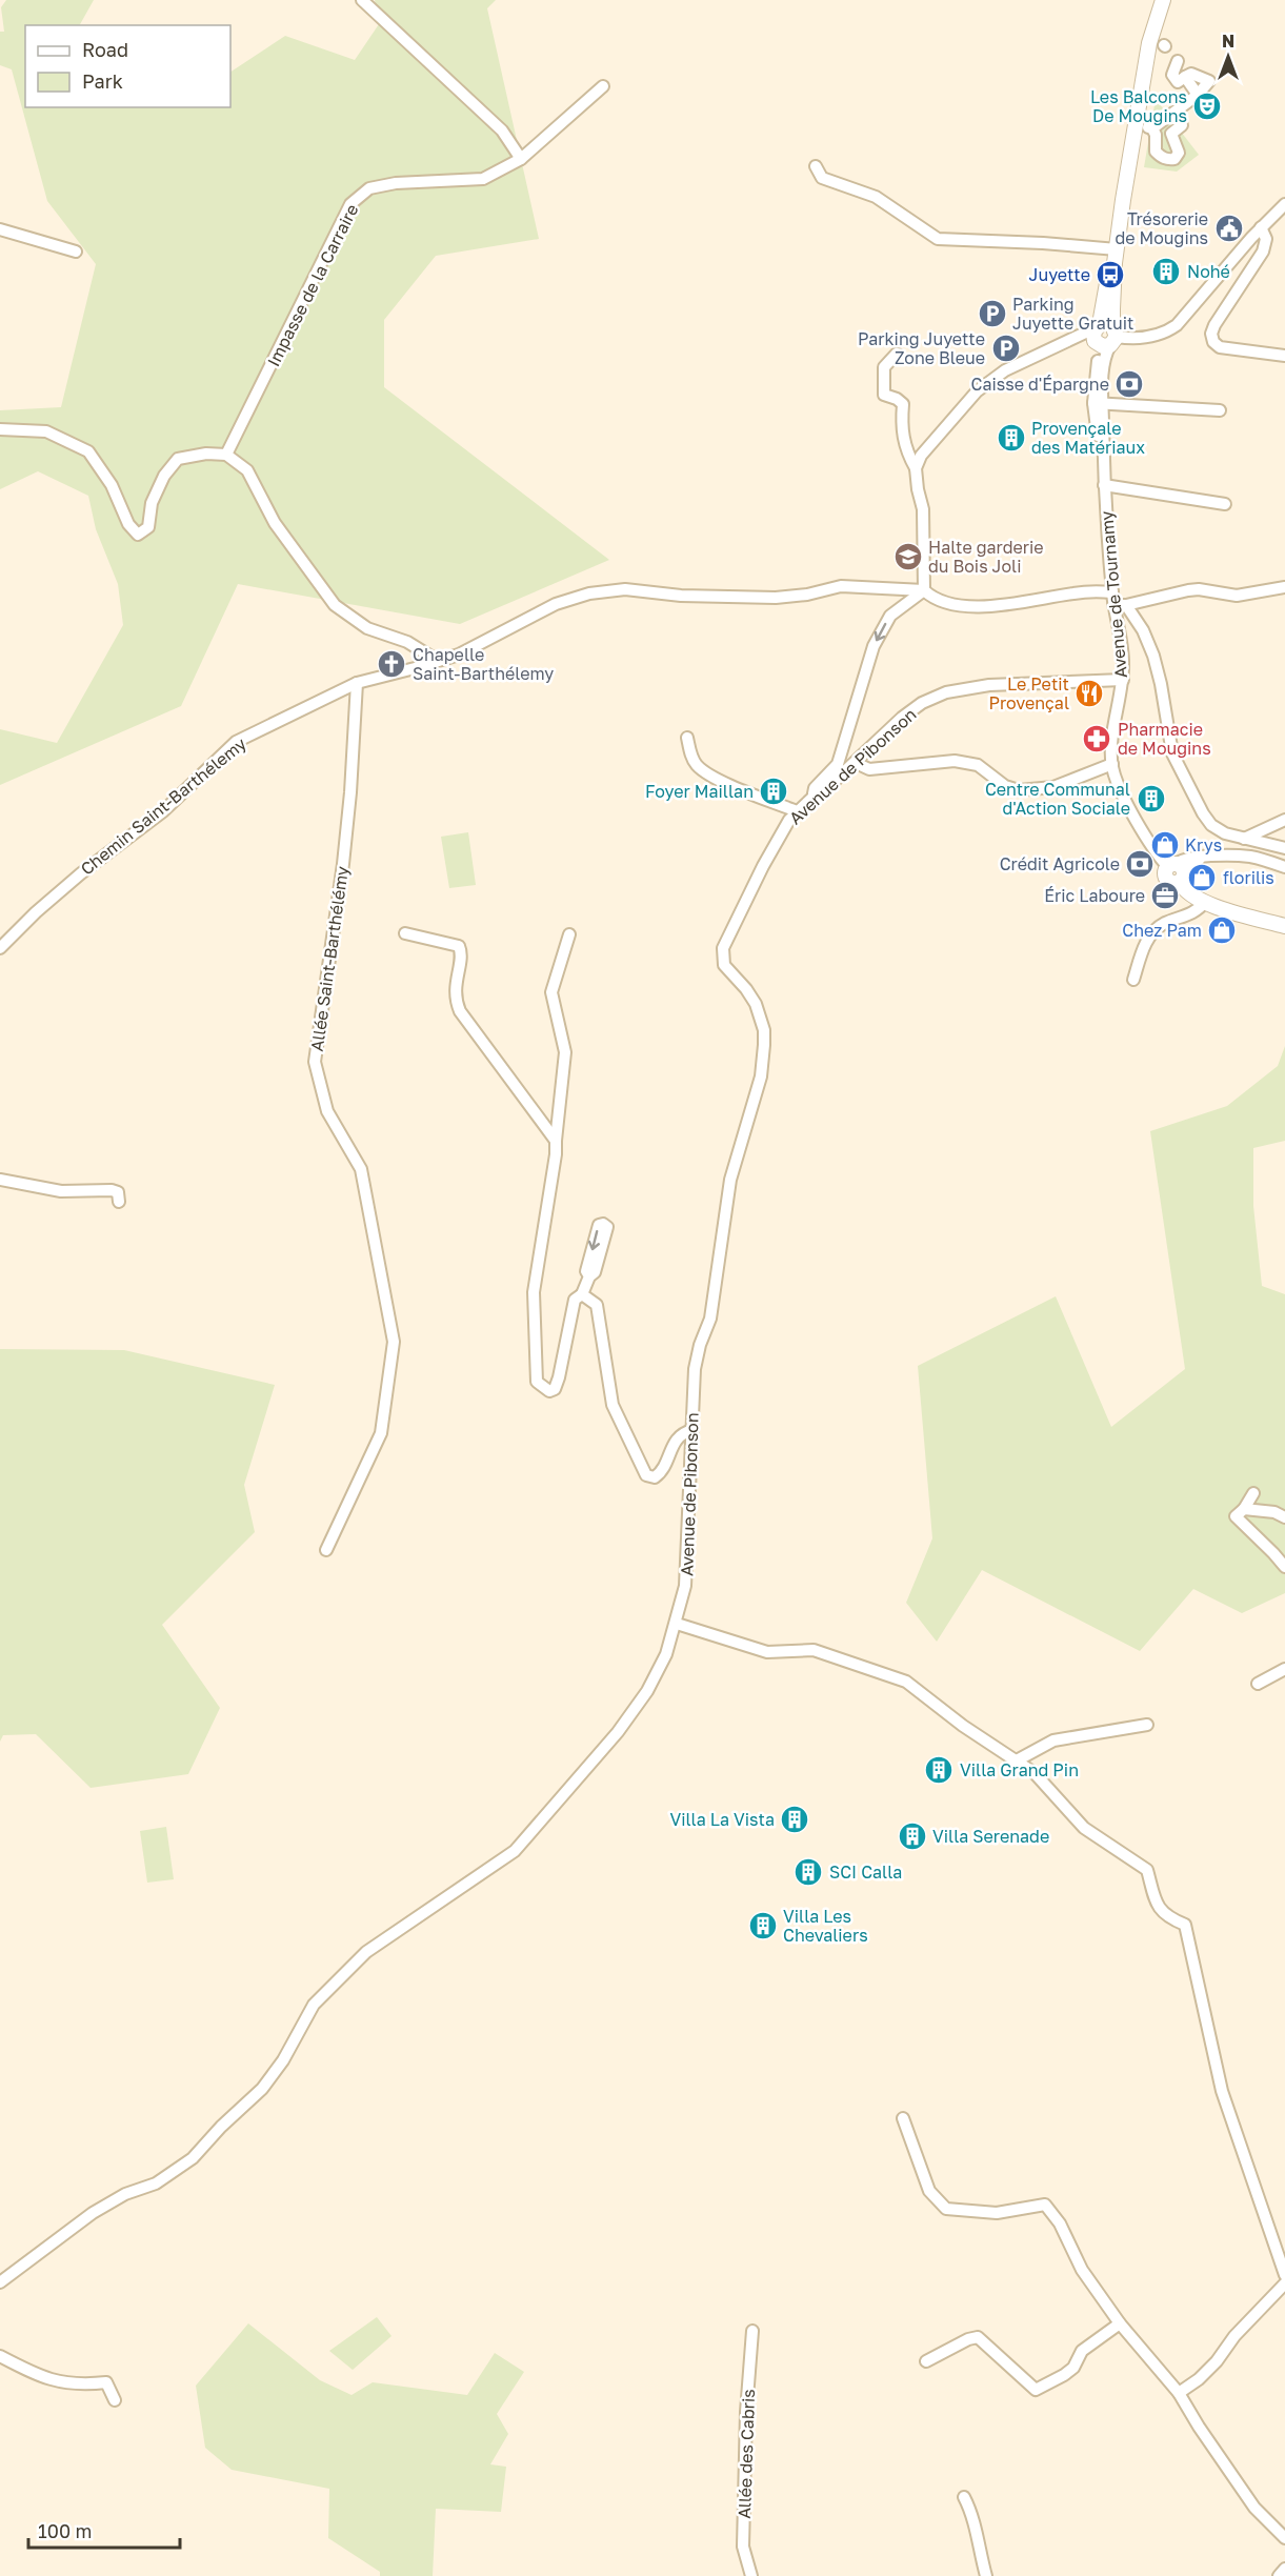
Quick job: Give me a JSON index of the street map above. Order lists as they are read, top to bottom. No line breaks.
{"streets":{"main road":["Avenue de Tournamy"],"street":["Impasse de la Carraire","Avenue de Pibonson","Chemin Saint-Barthélemy","Allée Saint-Barthélémy","Allée des Cabris"]},"crossings":[["Avenue de Tournamy","Avenue de Pibonson"],["Avenue de Tournamy","Chemin Saint-Barthélemy"],["Chemin Saint-Barthélemy","Allée Saint-Barthélémy"]],"places":{"theatre":["Les Balcons De Mougins"],"public building":["Trésorerie de Mougins"],"building":["Nohé","Provençale des Matériaux","Foyer Maillan","Centre Communal d'Action Sociale","Villa Grand Pin","Villa La Vista","Villa Serenade","SCI Calla","Villa Les Chevaliers"],"bus stop":["Juyette"],"parking":["Parking Juyette Gratuit","Parking Juyette Zone Bleue"],"bank":["Caisse d'Épargne","Crédit Agricole"],"school or university":["Halte garderie du Bois Joli"],"church":["Chapelle Saint-Barthélemy"],"restaurant":["Le Petit Provençal"],"pharmacy":["Pharmacie de Mougins"],"shop":["Krys","florilis","Chez Pam"],"office":["Éric Laboure"]},"legend":["Road","Park"],"scale_bar":"100 m","north":"top"}
